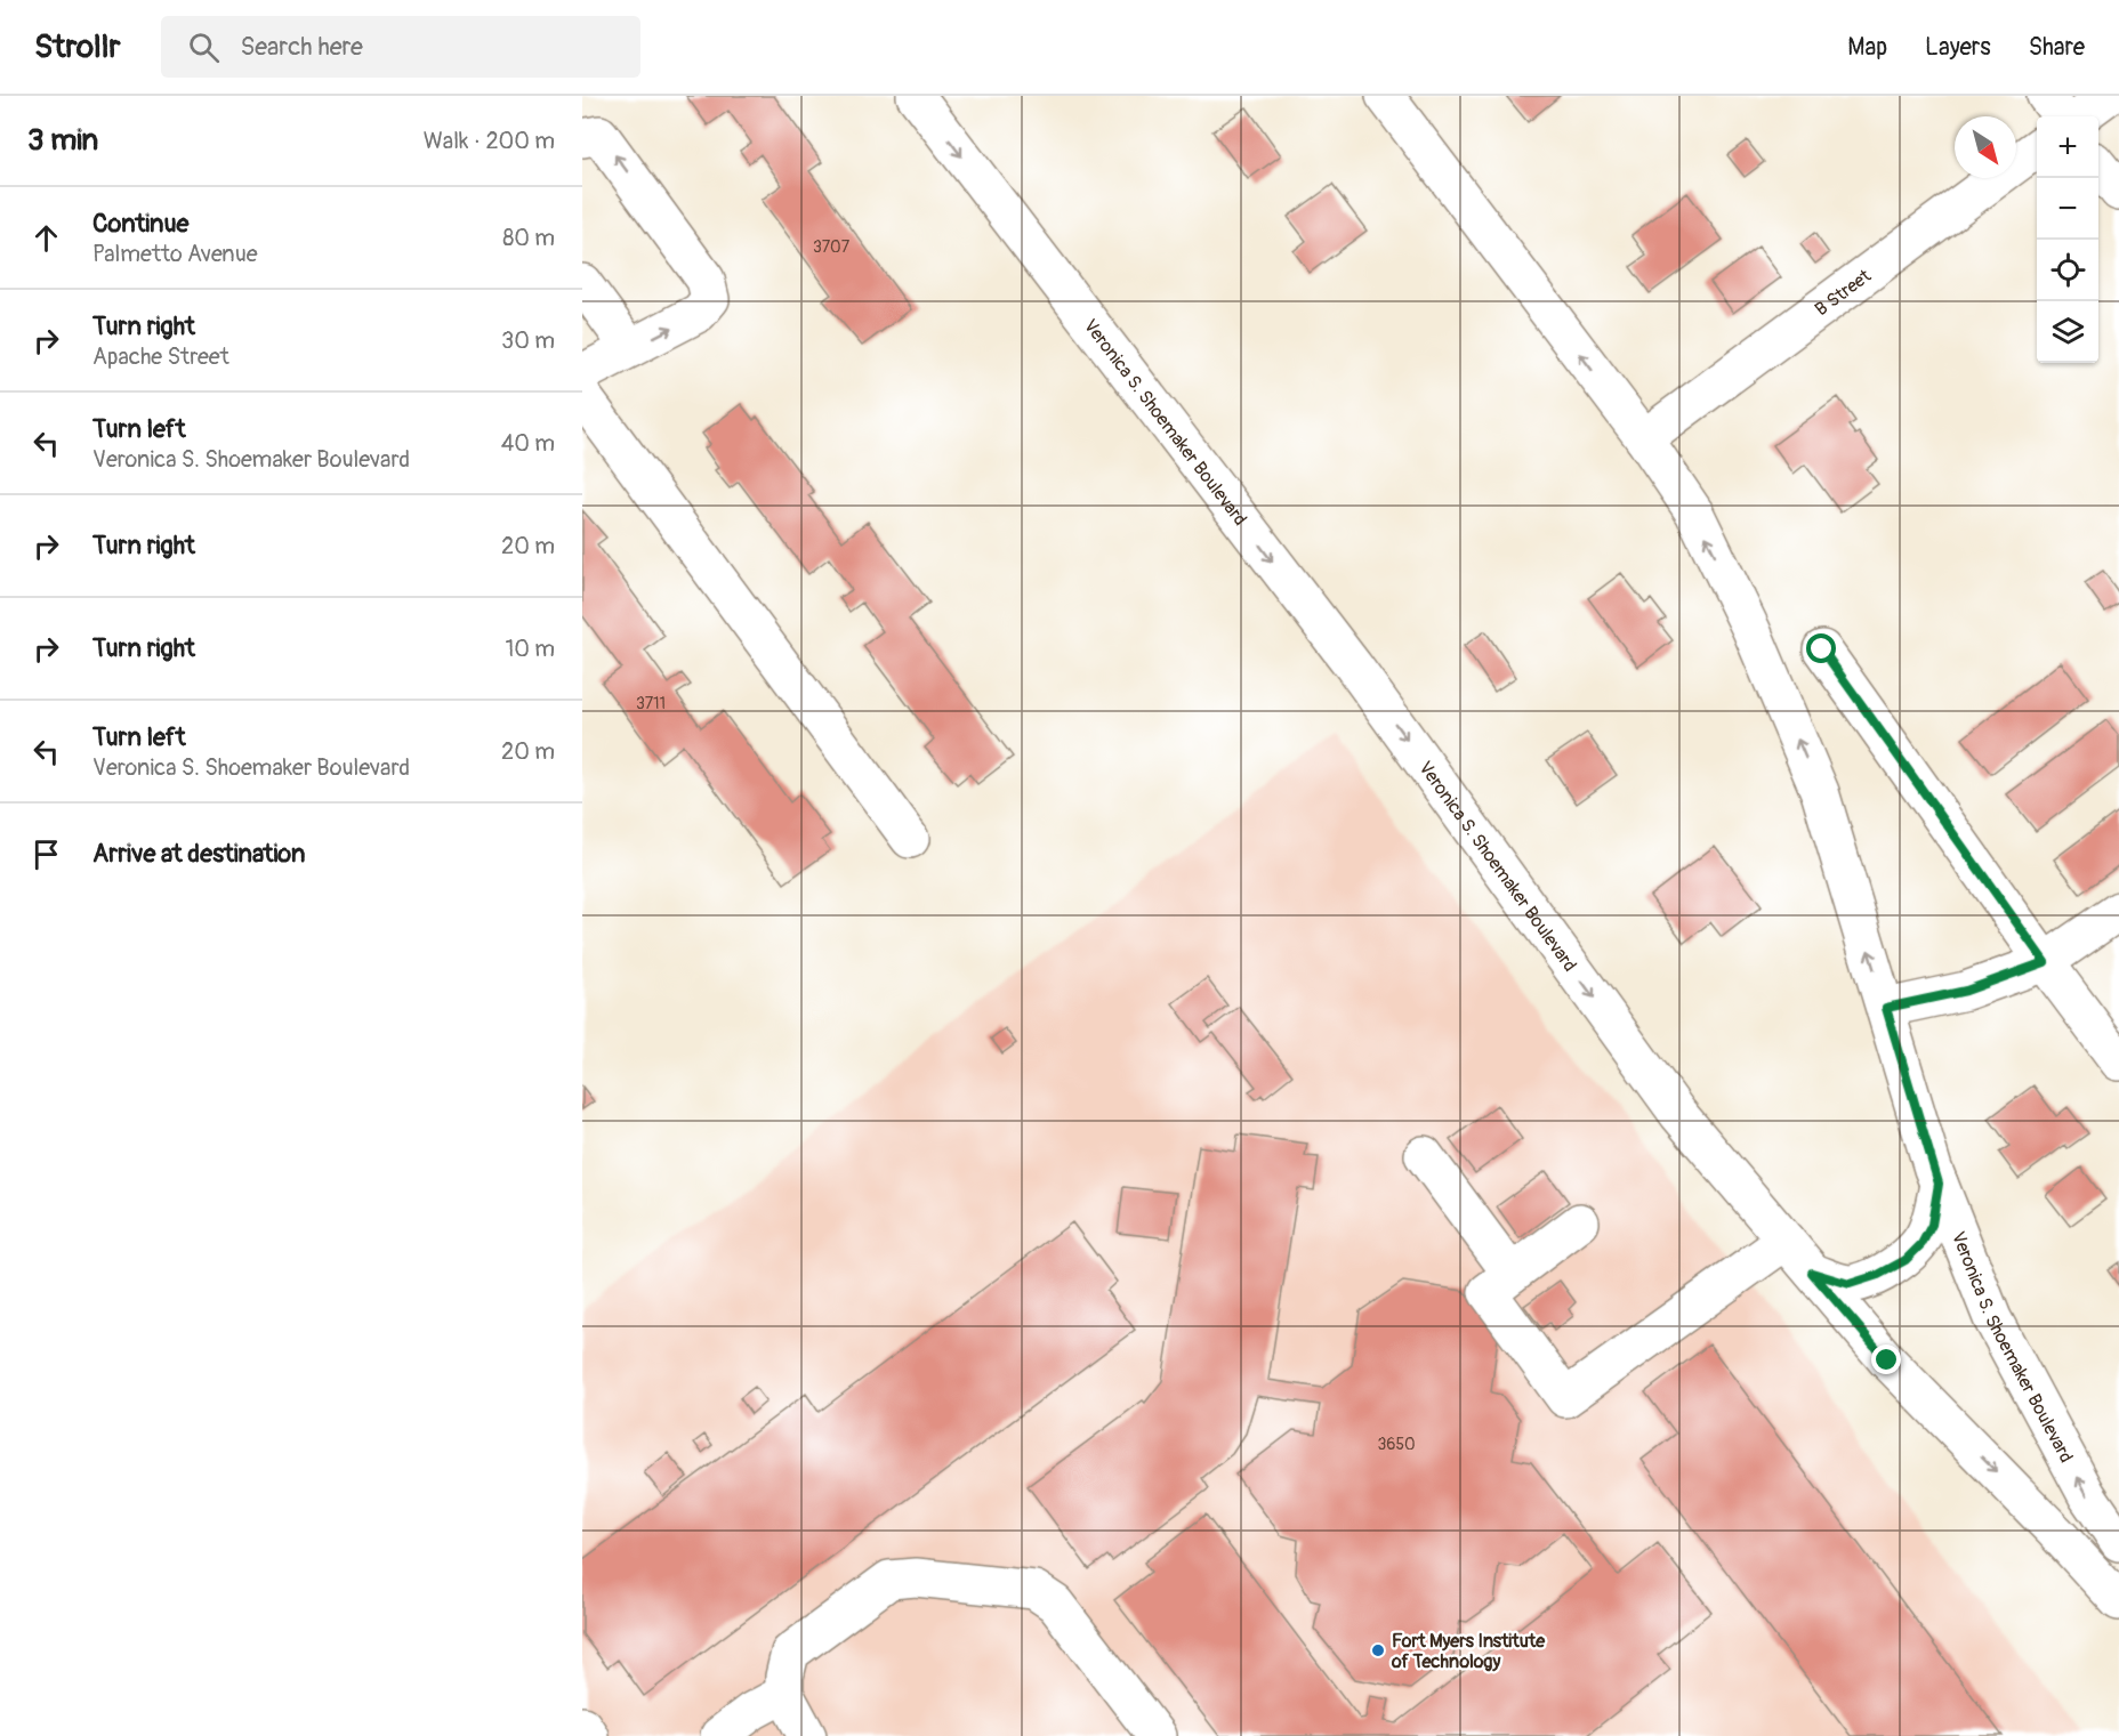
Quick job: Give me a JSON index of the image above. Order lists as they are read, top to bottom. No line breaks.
{"streets":{"street":["B Street","Veronica S. Shoemaker Boulevard"]},"crossings":[["B Street","Veronica S. Shoemaker Boulevard"]],"places":["Fort Myers Institute of Technology"],"house_numbers":["3707","3711","3650"],"north":"bottom right","page":{"header":"Strollr","search":"Search here","nav":["Map","Layers","Share"],"heading":["3 min","Walk · 200 m"],"map_buttons":["+","−"],"list":[["Continue","Palmetto Avenue","80 m"],["Turn right","Apache Street","30 m"],["Turn left","Veronica S. Shoemaker Boulevard","40 m"],["Turn right","20 m"],["Turn right","10 m"],["Turn left","Veronica S. Shoemaker Boulevard","20 m"],"Arrive at destination"]}}
